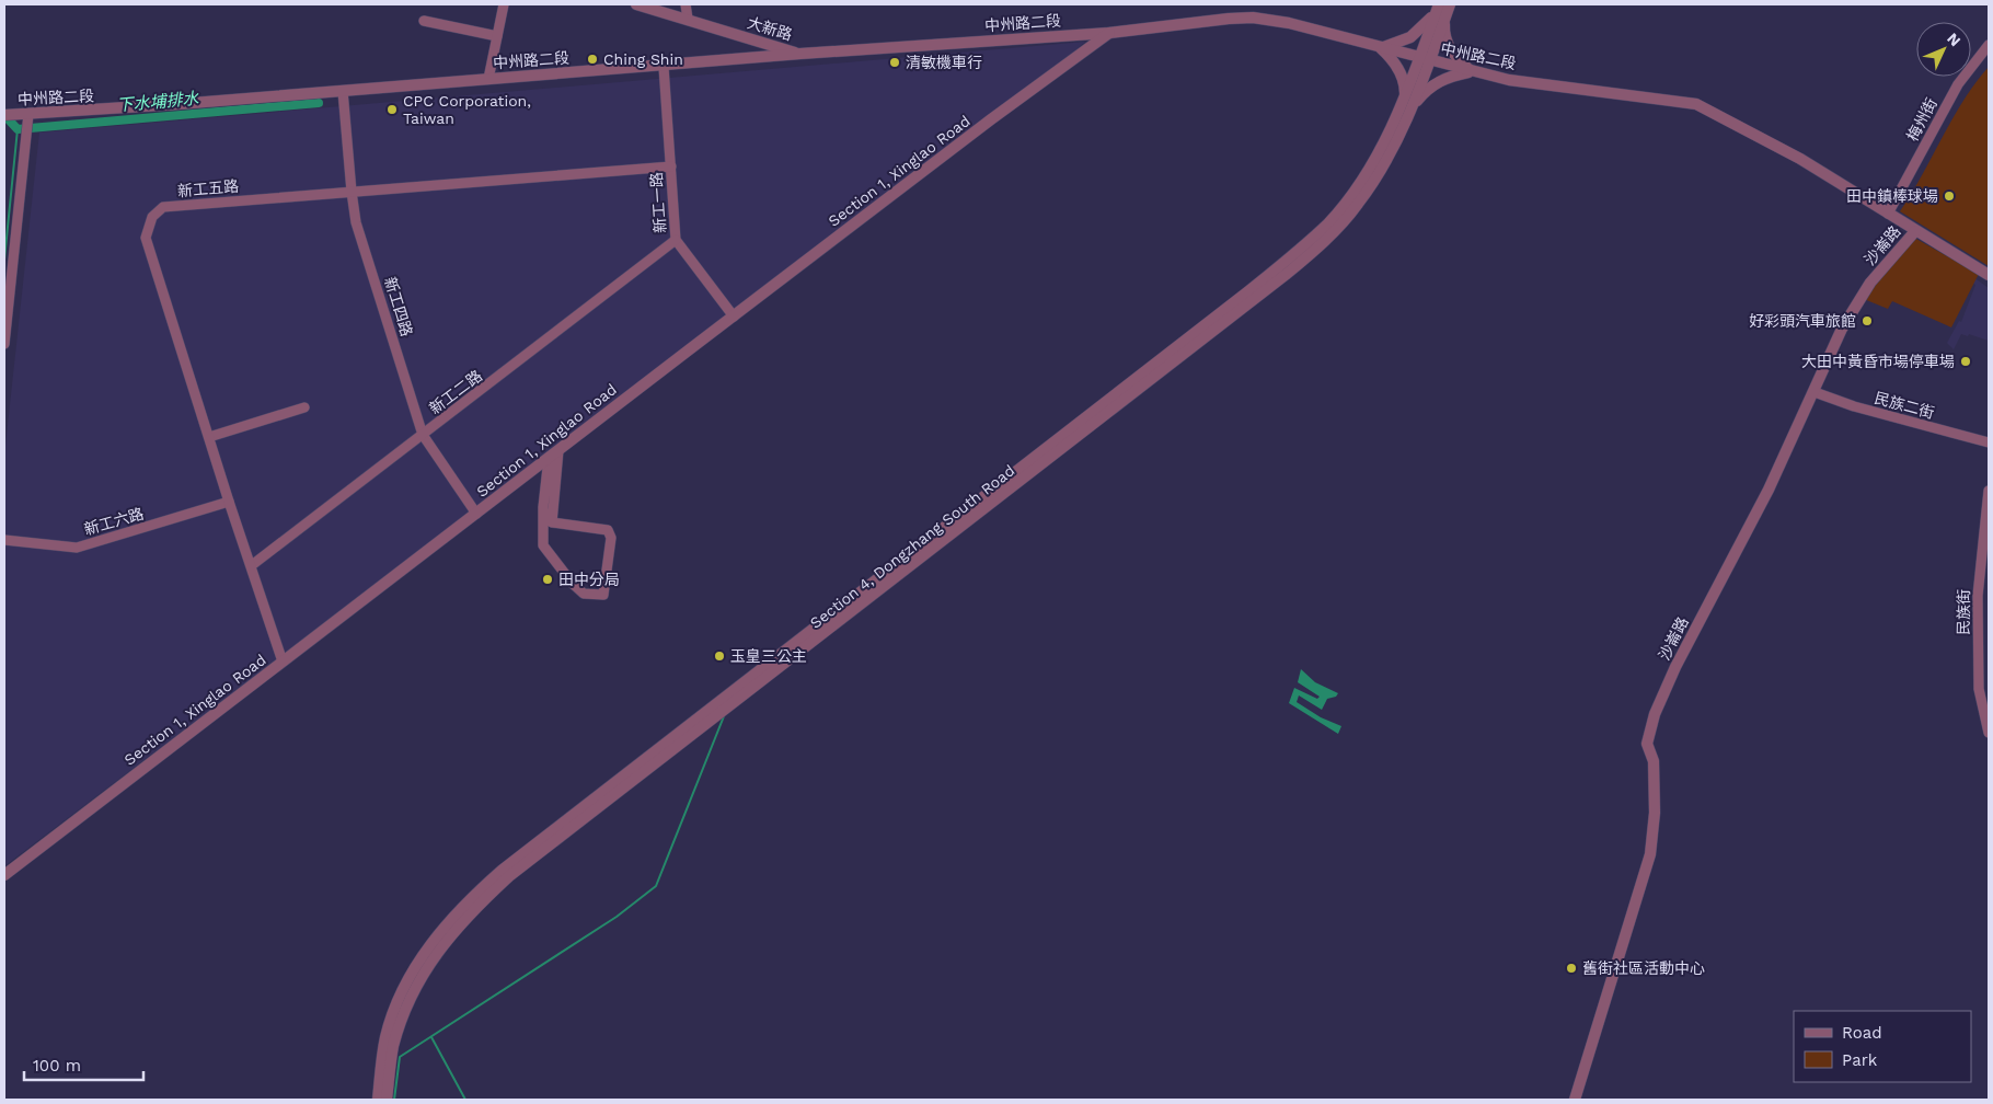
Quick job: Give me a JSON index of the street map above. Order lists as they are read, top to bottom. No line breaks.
{"streets":{"street":["中州路二段","大新路","梅州街","Section 1, Xinglao Road","新工五路","新工一路","沙崙路","新工四路","新工二路","民族二街","新工六路","Section 4, Dongzhang South Road","民族街"]},"crossings":[["中州路二段","大新路"],["中州路二段","梅州街"],["中州路二段","Section 1, Xinglao Road"],["中州路二段","新工一路"],["中州路二段","沙崙路"],["中州路二段","新工四路"],["中州路二段","Section 4, Dongzhang South Road"],["Section 1, Xinglao Road","新工五路"],["Section 1, Xinglao Road","新工一路"],["Section 1, Xinglao Road","新工四路"],["新工五路","新工一路"],["新工五路","新工四路"],["新工五路","新工二路"],["新工五路","新工六路"],["新工一路","新工二路"],["沙崙路","民族二街"],["新工四路","新工二路"]],"water":["下水埔排水"],"places":["Ching Shin","清敏機車行","CPC Corporation, Taiwan","田中鎮棒球場","好彩頭汽車旅館","大田中黃昏市場停車場","田中分局","玉皇三公主","舊街社區活動中心"],"legend":["Road","Park"],"scale_bar":"100 m","north":"top right"}
